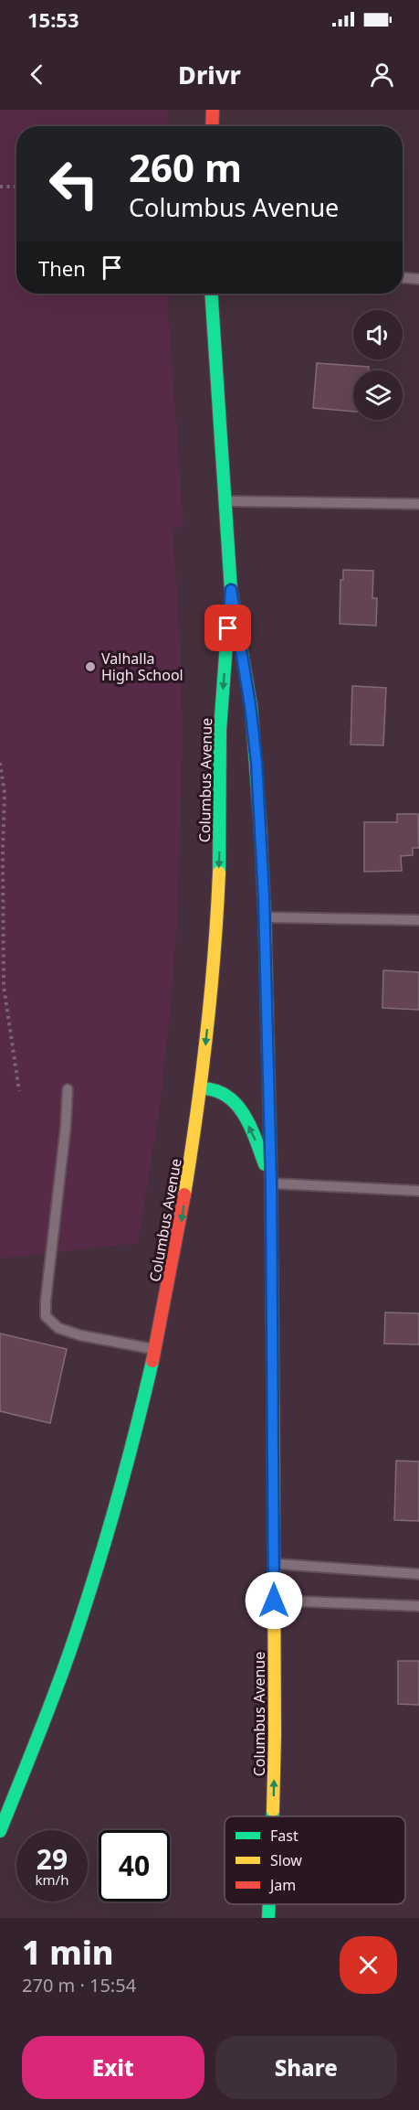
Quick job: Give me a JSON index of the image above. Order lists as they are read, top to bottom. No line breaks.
{"streets":{"street":["Columbus Avenue"]},"places":["Valhalla High School"],"legend":["Fast","Slow","Jam"],"page":{"status":"15:53","header":"Drivr","turn":["260 m","Columbus Avenue"],"then":"Then","speed":"29 km/h","limit":"40","heading":["1 min","270 m · 15:54"],"buttons":["Exit","Share"]}}
